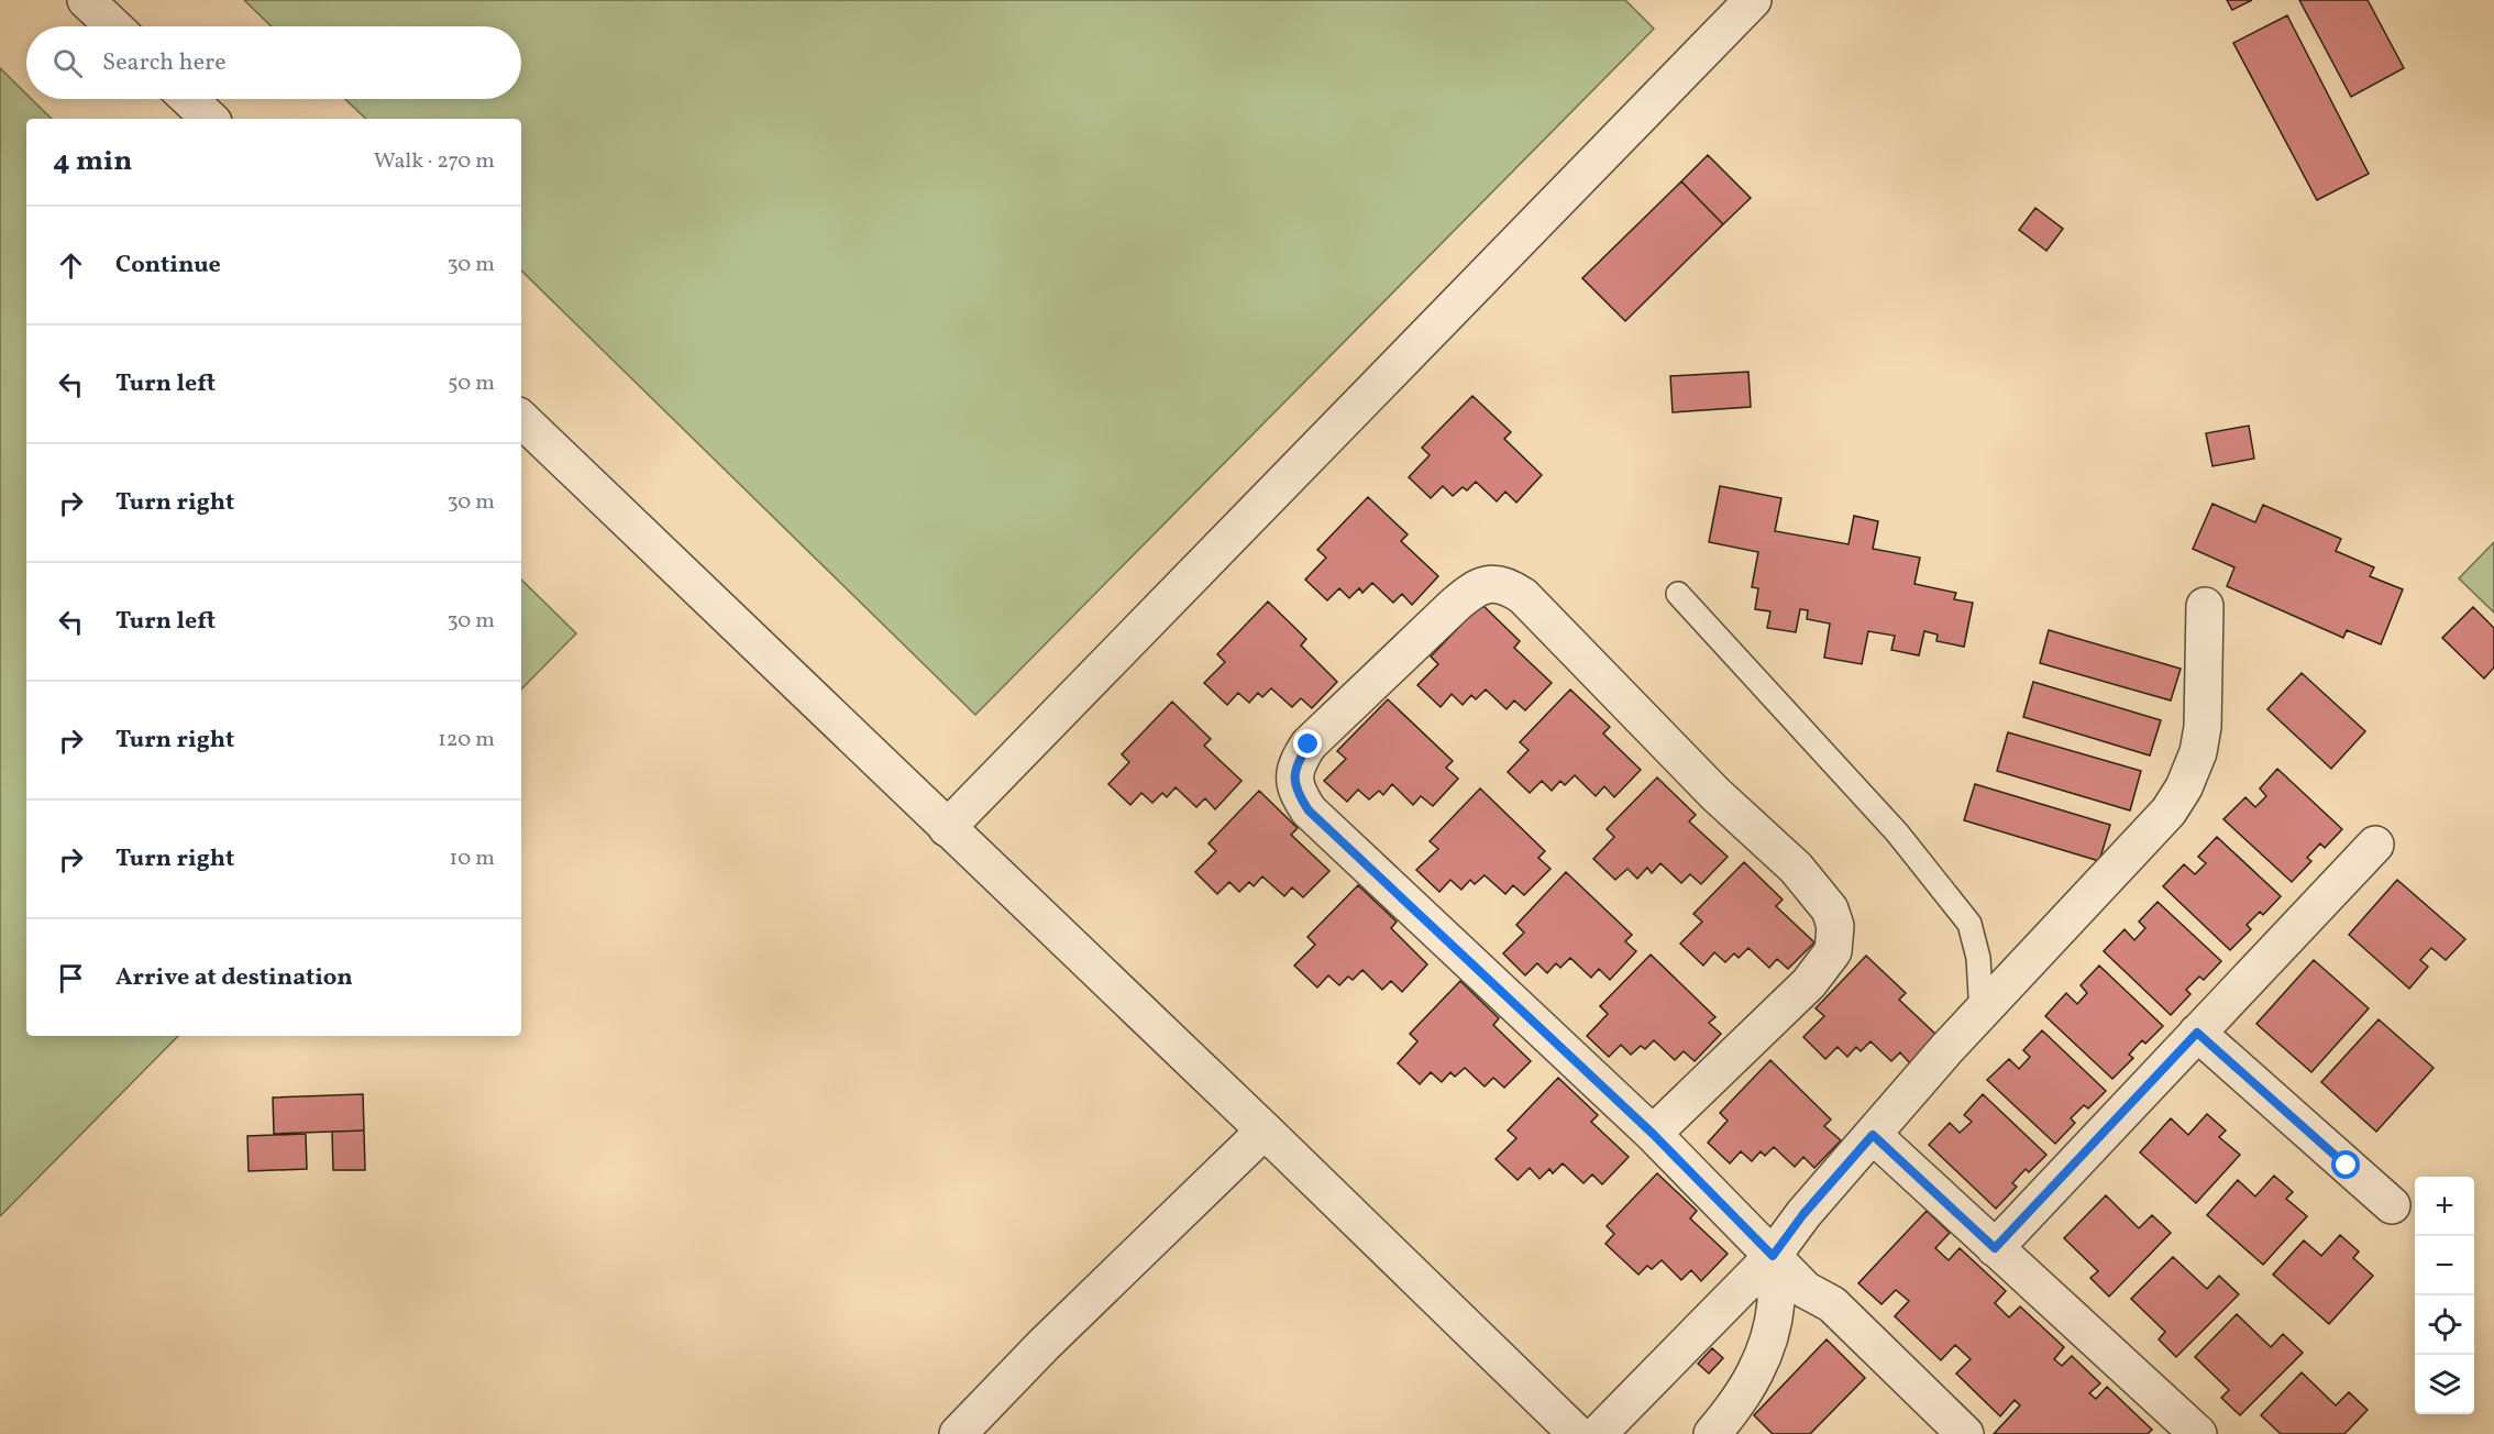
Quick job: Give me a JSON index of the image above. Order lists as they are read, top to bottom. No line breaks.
{"page":{"search":"Search here","heading":["4 min","Walk · 270 m"],"list":[["Continue","30 m"],["Turn left","50 m"],["Turn right","30 m"],["Turn left","30 m"],["Turn right","120 m"],["Turn right","10 m"],"Arrive at destination"],"map_buttons":["+","−"]}}
